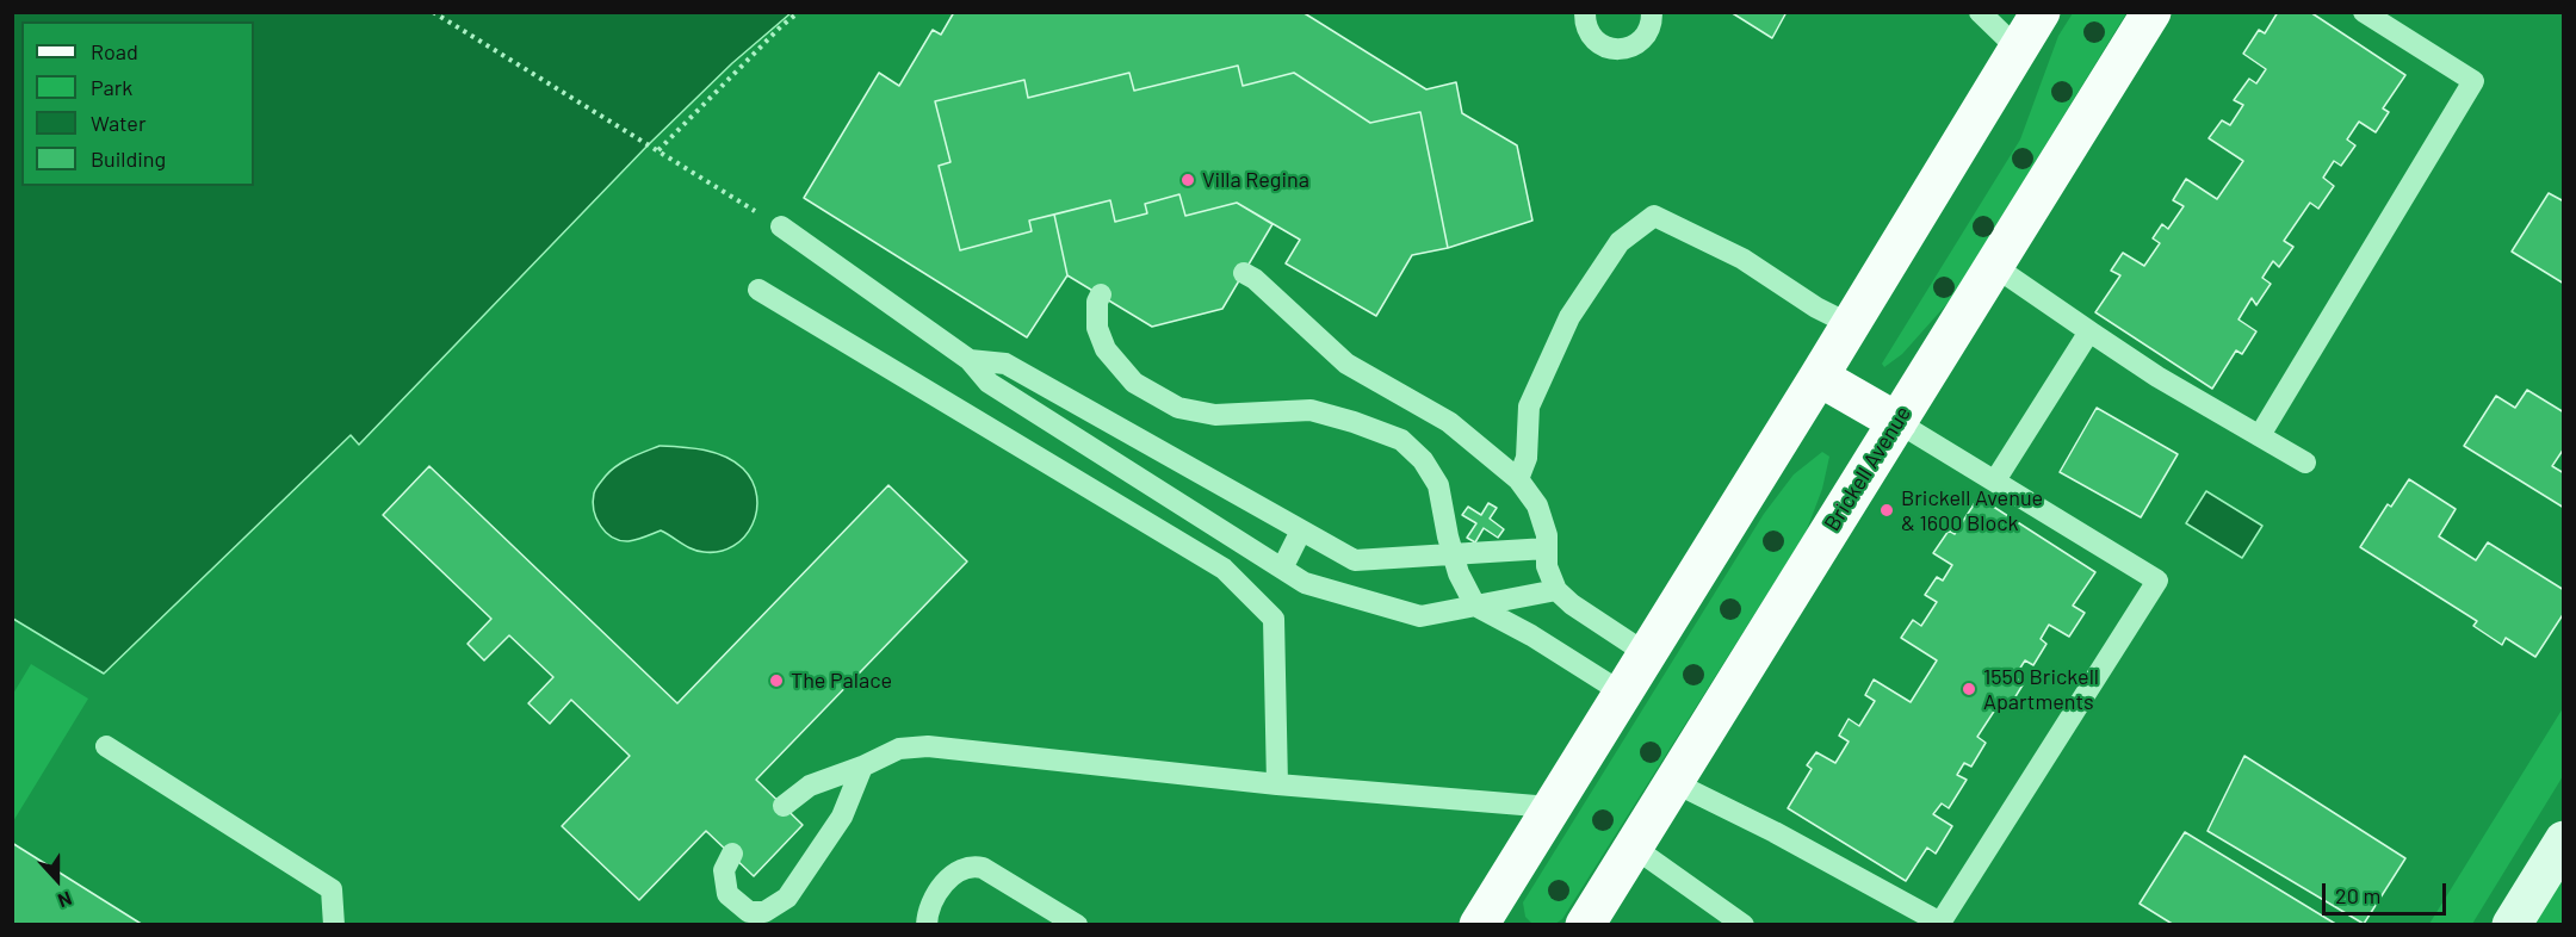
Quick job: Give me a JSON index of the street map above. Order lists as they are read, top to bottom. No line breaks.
{"streets":{"main road":["Brickell Avenue"]},"places":["Villa Regina","Brickell Avenue & 1600 Block","The Palace","1550 Brickell Apartments"],"legend":["Road","Park","Water","Building"],"scale_bar":"20 m","north":"bottom"}
